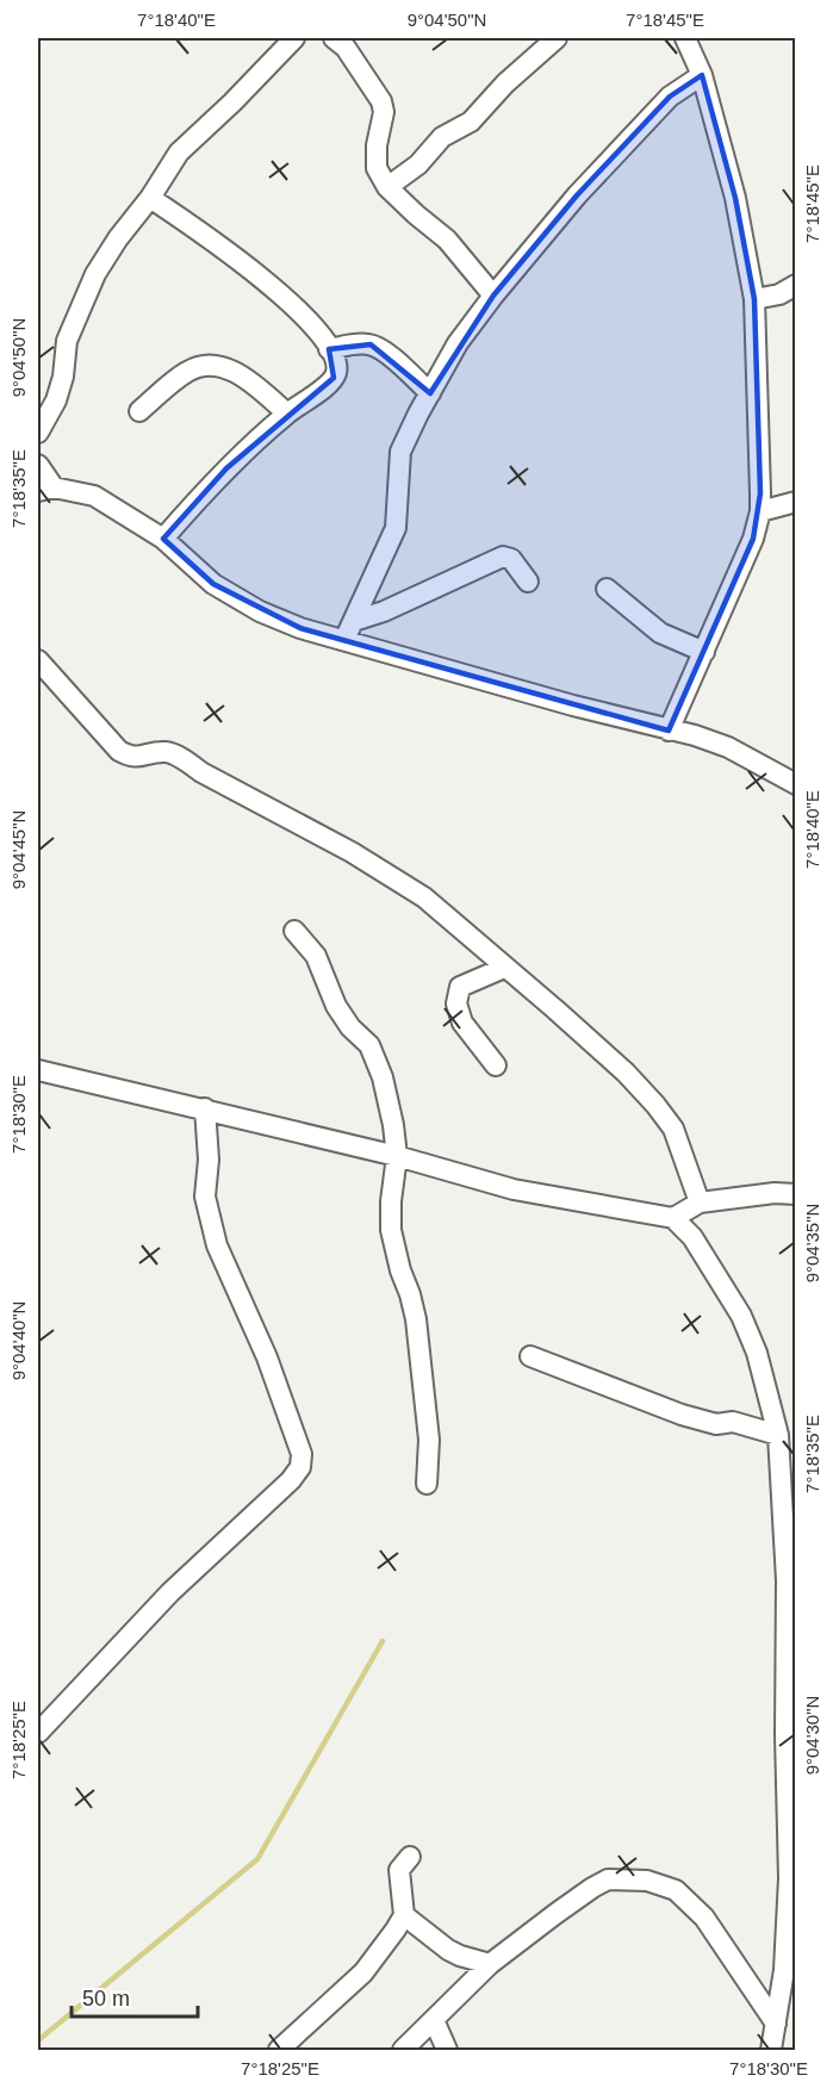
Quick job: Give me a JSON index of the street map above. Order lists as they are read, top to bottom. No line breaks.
{"scale_bar":"50 m","coordinates":["7°18'40\"E","9°04'50\"N","7°18'45\"E","7°18'35\"E","9°04'45\"N","7°18'30\"E","9°04'35\"N","9°04'40\"N","9°04'30\"N","7°18'25\"E"]}
